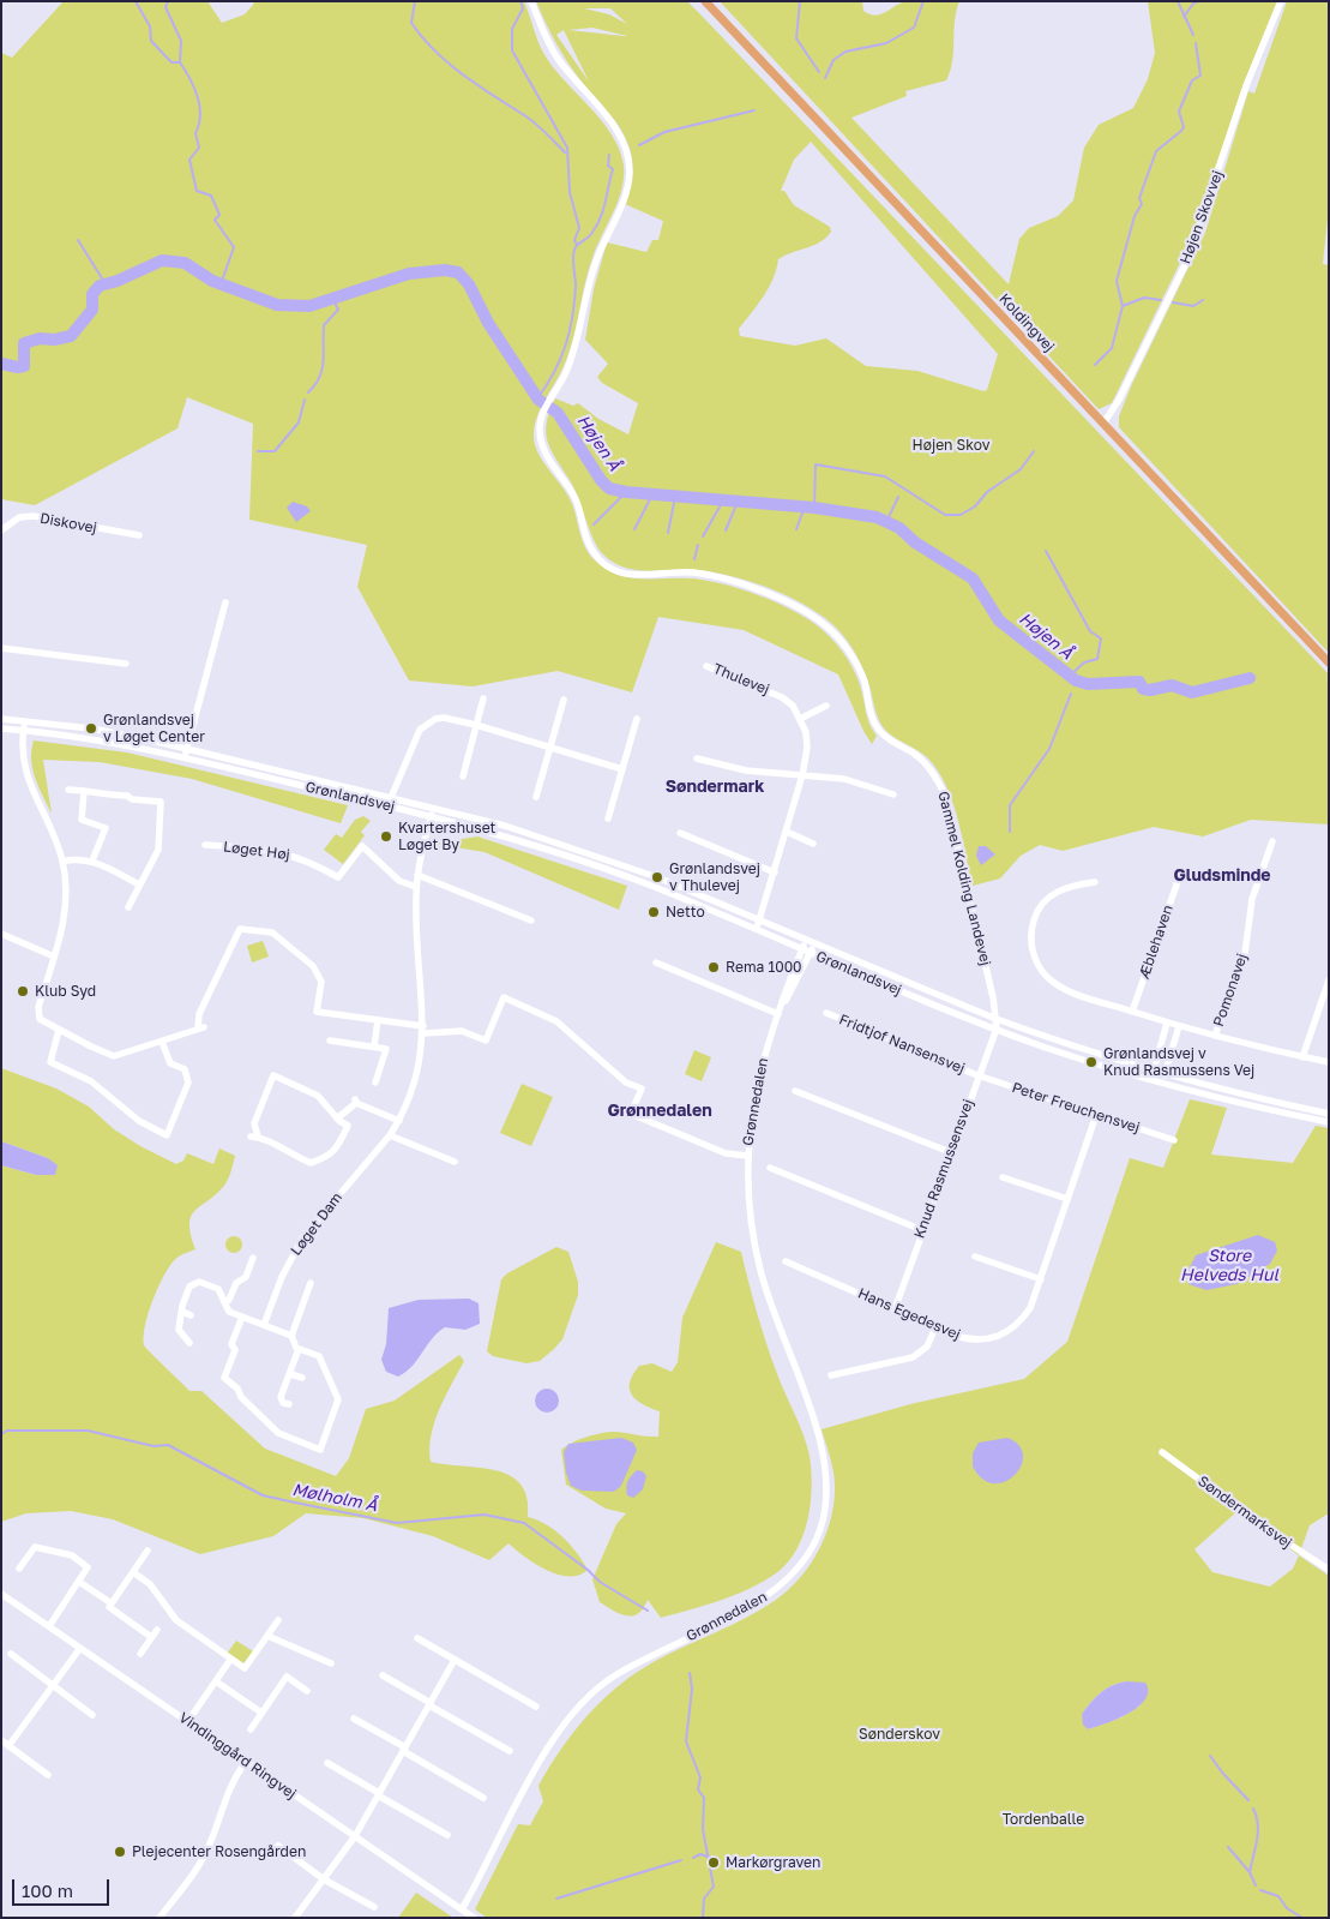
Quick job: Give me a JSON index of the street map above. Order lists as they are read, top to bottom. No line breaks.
{"streets":{"main road":["Koldingvej"],"street":["Højen Skovvej","Diskovej","Thulevej","Grønlandsvej","Løget Høj","Gammel Kolding Landevej","Æblehaven","Pomonavej","Fridtjof Nansensvej","Grønnedalen","Peter Freuchensvej","Knud Rasmussensvej","Løget Dam","Hans Egedesvej","Søndermarksvej","Vindinggård Ringvej"]},"crossings":[["Højen Skovvej","Koldingvej"],["Thulevej","Grønlandsvej"],["Grønlandsvej","Gammel Kolding Landevej"],["Grønlandsvej","Grønnedalen"],["Grønlandsvej","Knud Rasmussensvej"],["Gammel Kolding Landevej","Knud Rasmussensvej"],["Fridtjof Nansensvej","Peter Freuchensvej"],["Fridtjof Nansensvej","Knud Rasmussensvej"],["Grønnedalen","Vindinggård Ringvej"],["Peter Freuchensvej","Knud Rasmussensvej"],["Peter Freuchensvej","Hans Egedesvej"],["Knud Rasmussensvej","Hans Egedesvej"]],"districts":["Søndermark","Gludsminde","Grønnedalen"],"water":["Højen Å","Store Helveds Hul","Mølholm Å"],"parks":["Højen Skov","Sønderskov","Tordenballe"],"places":["Grønlandsvej v Løget Center","Kvartershuset Løget By","Grønlandsvej v Thulevej","Netto","Rema 1000","Klub Syd","Grønlandsvej v Knud Rasmussens Vej","Plejecenter Rosengården","Markørgraven"],"scale_bar":"100 m"}
